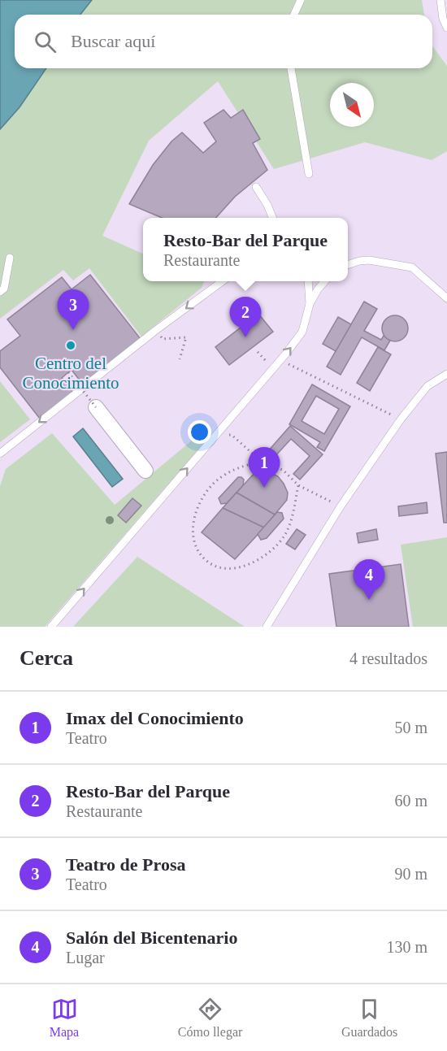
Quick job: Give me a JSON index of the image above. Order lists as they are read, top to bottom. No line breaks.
{"places":["Centro del Conocimiento"],"north":"bottom right","page":{"search":"Buscar aquí","popup":["Resto-Bar del Parque","Restaurante"],"pins":["3","2","1","4"],"heading":["Cerca","4 resultados"],"list":[{"mark":"1","name":"Imax del Conocimiento","note":"Teatro","value":"50 m"},{"mark":"2","name":"Resto-Bar del Parque","note":"Restaurante","value":"60 m"},{"mark":"3","name":"Teatro de Prosa","note":"Teatro","value":"90 m"},{"mark":"4","name":"Salón del Bicentenario","note":"Lugar","value":"130 m"}],"nav":["Mapa","Cómo llegar","Guardados"]}}
